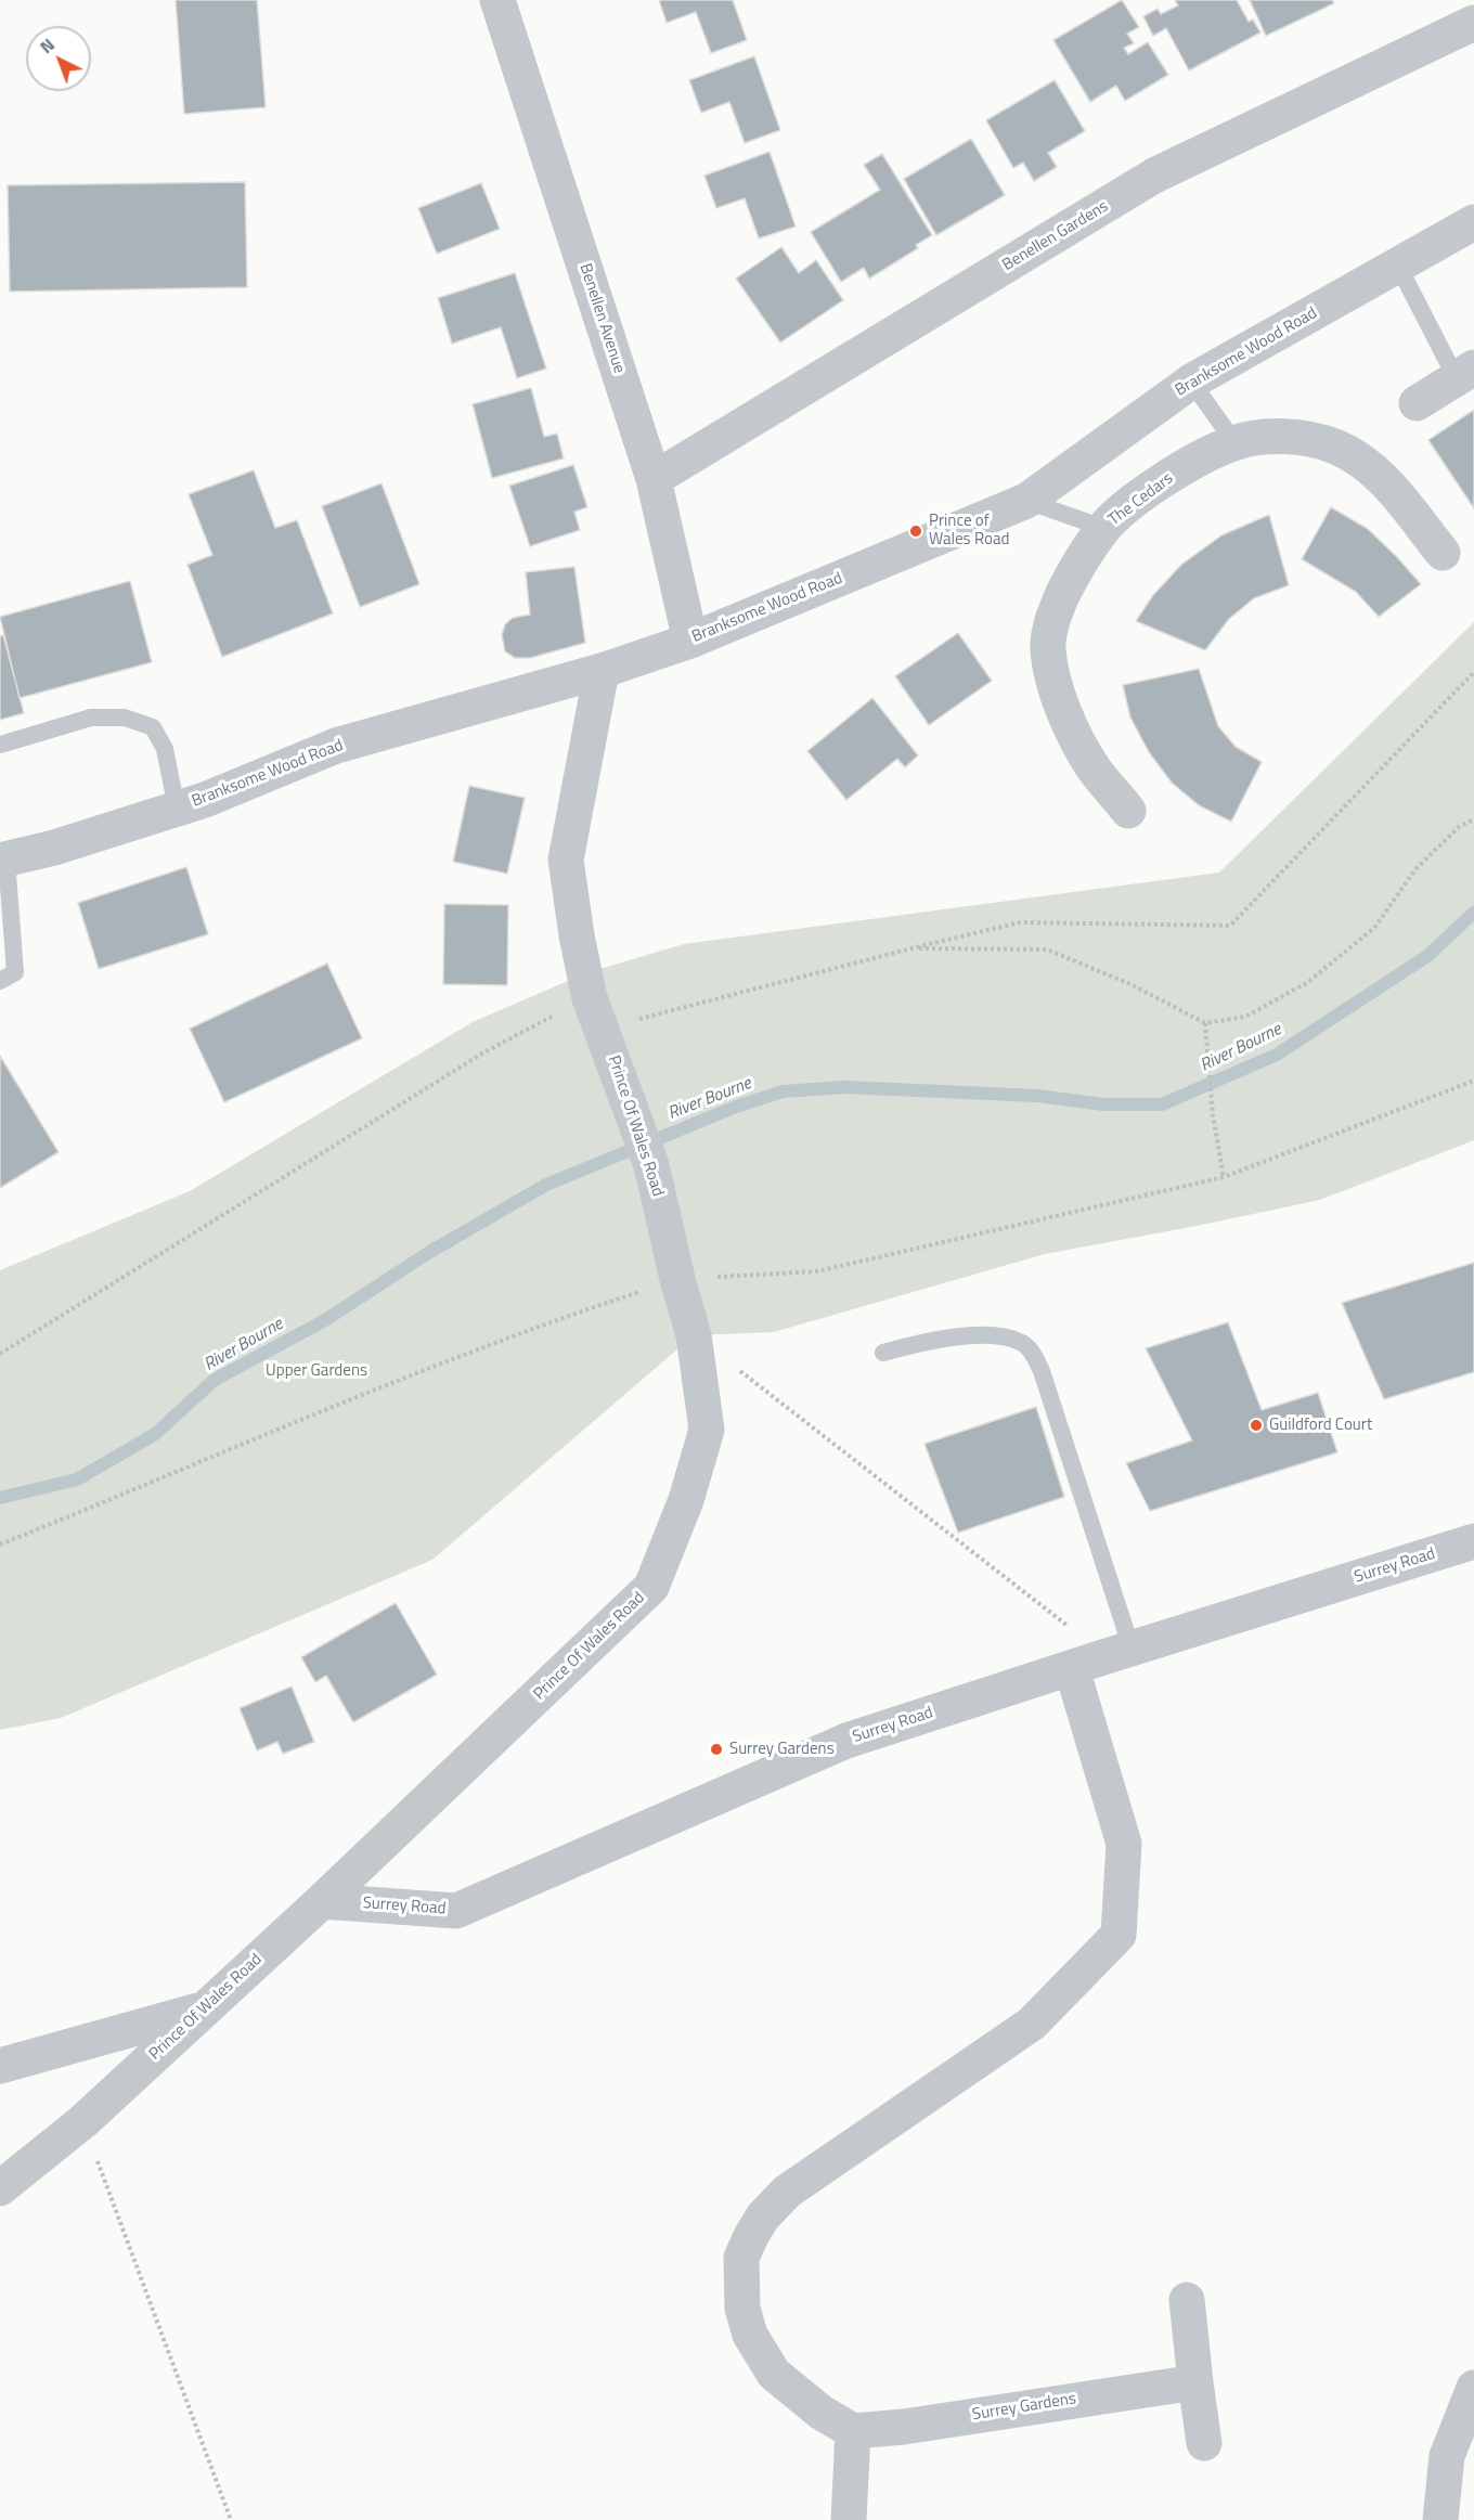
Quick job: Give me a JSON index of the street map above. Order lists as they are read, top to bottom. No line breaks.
{"streets":{"street":["Benellen Gardens","Benellen Avenue","Branksome Wood Road","The Cedars","Prince Of Wales Road","Surrey Road","Surrey Gardens"]},"crossings":[["Benellen Gardens","Benellen Avenue"],["Benellen Avenue","Branksome Wood Road"],["Branksome Wood Road","Prince Of Wales Road"],["Prince Of Wales Road","Surrey Road"]],"water":["River Bourne"],"parks":["Upper Gardens"],"places":["Prince of Wales Road","Guildford Court","Surrey Gardens"],"north":"top left"}
